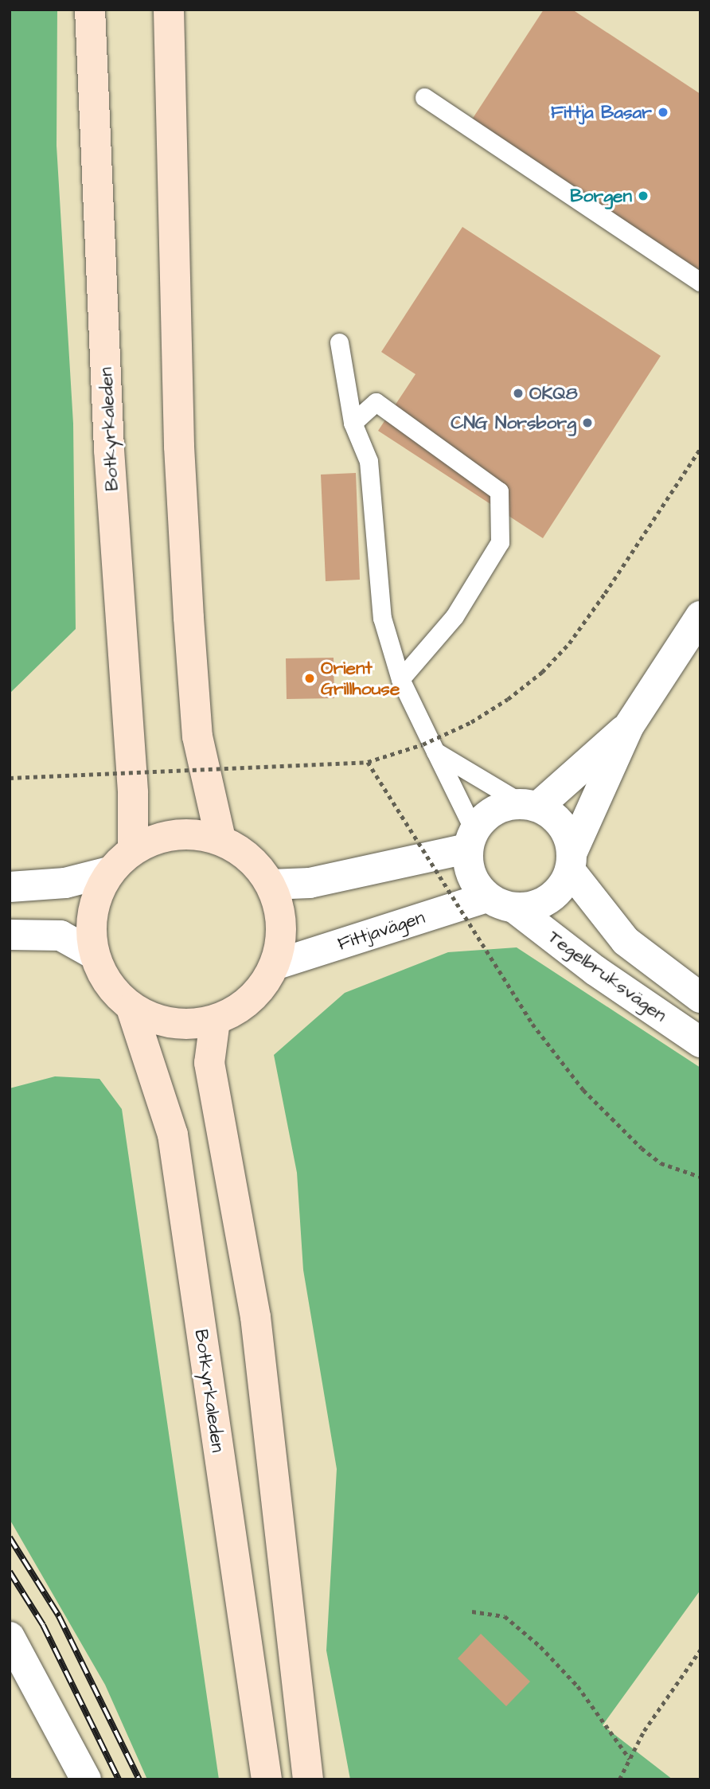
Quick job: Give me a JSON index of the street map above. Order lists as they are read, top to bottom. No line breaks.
{"streets":{"main road":["Botkyrkaleden"],"street":["Fittjavägen","Tegelbruksvägen"]},"crossings":[["Botkyrkaleden","Fittjavägen"],["Fittjavägen","Tegelbruksvägen"]],"places":["Fittja Basar","Borgen","OKQ8","CNG Norsborg","Orient Grillhouse"]}
